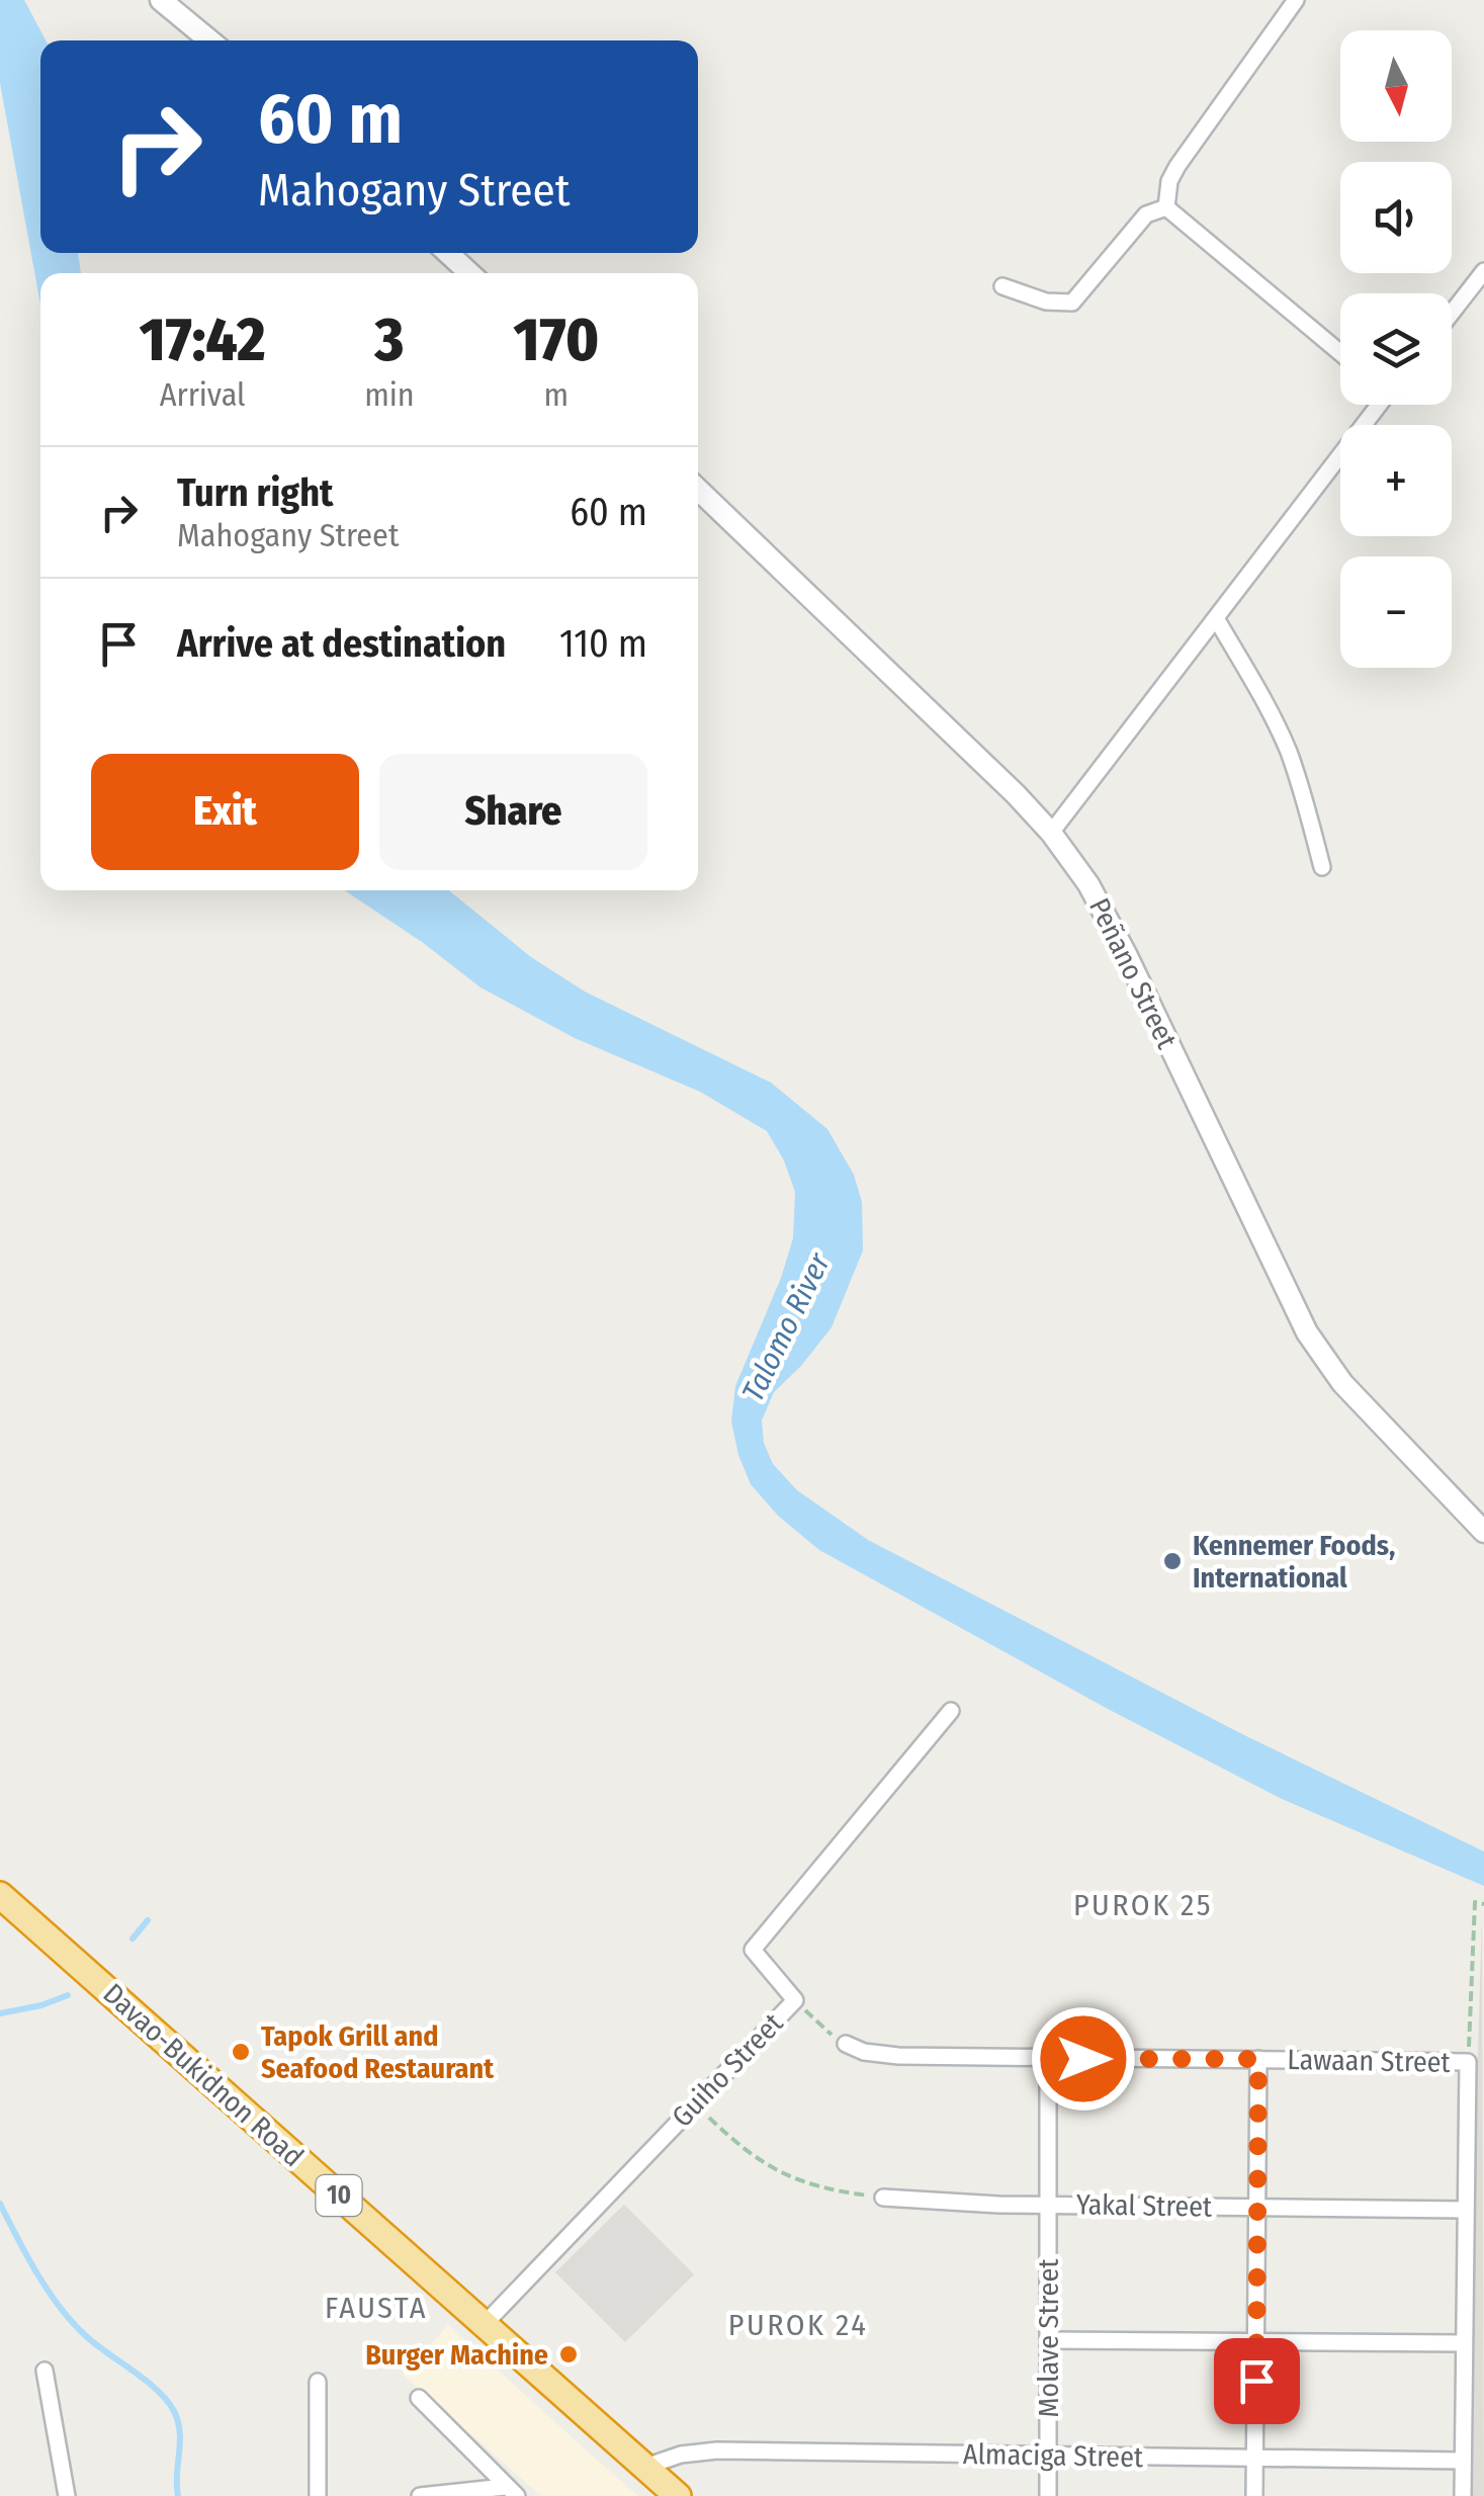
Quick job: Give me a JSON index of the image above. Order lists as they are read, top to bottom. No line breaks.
{"streets":{"highway":["Davao-Bukidnon Road","10"],"street":["Peñano Street","Lawaan Street","Guiho Street","Yakal Street","Molave Street","Almaciga Street"]},"crossings":[["Lawaan Street","Molave Street"],["Guiho Street","Davao-Bukidnon Road"],["Davao-Bukidnon Road","Almaciga Street"],["Yakal Street","Molave Street"],["Molave Street","Almaciga Street"]],"districts":["PUROK 25","FAUSTA","PUROK 24"],"water":["Talomo River"],"places":["Kennemer Foods, International","Tapok Grill and Seafood Restaurant","Burger Machine"],"north":"bottom","page":{"map_buttons":["+","−"],"turn":["60 m","Mahogany Street"],"eta":["17:42","Arrival","3","min","170","m"],"list":[{"name":"Turn right","note":"Mahogany Street","value":"60 m"},{"name":"Arrive at destination","value":"110 m"}],"buttons":["Exit","Share"]}}
